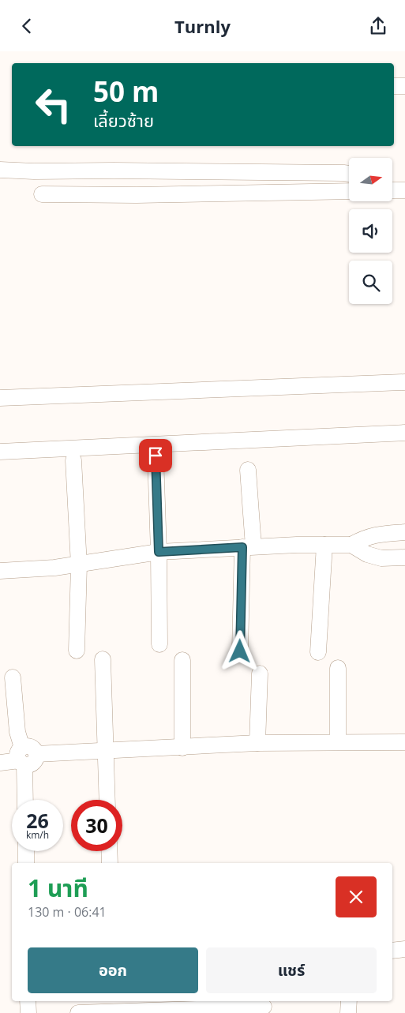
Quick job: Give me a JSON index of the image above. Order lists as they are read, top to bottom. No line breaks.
{"north":"right","page":{"header":"Turnly","turn":["50 m","เลี้ยวซ้าย"],"speed":"26 km/h","limit":"30","heading":["1 นาที","130 m · 06:41"],"buttons":["ออก","แชร์"]}}
